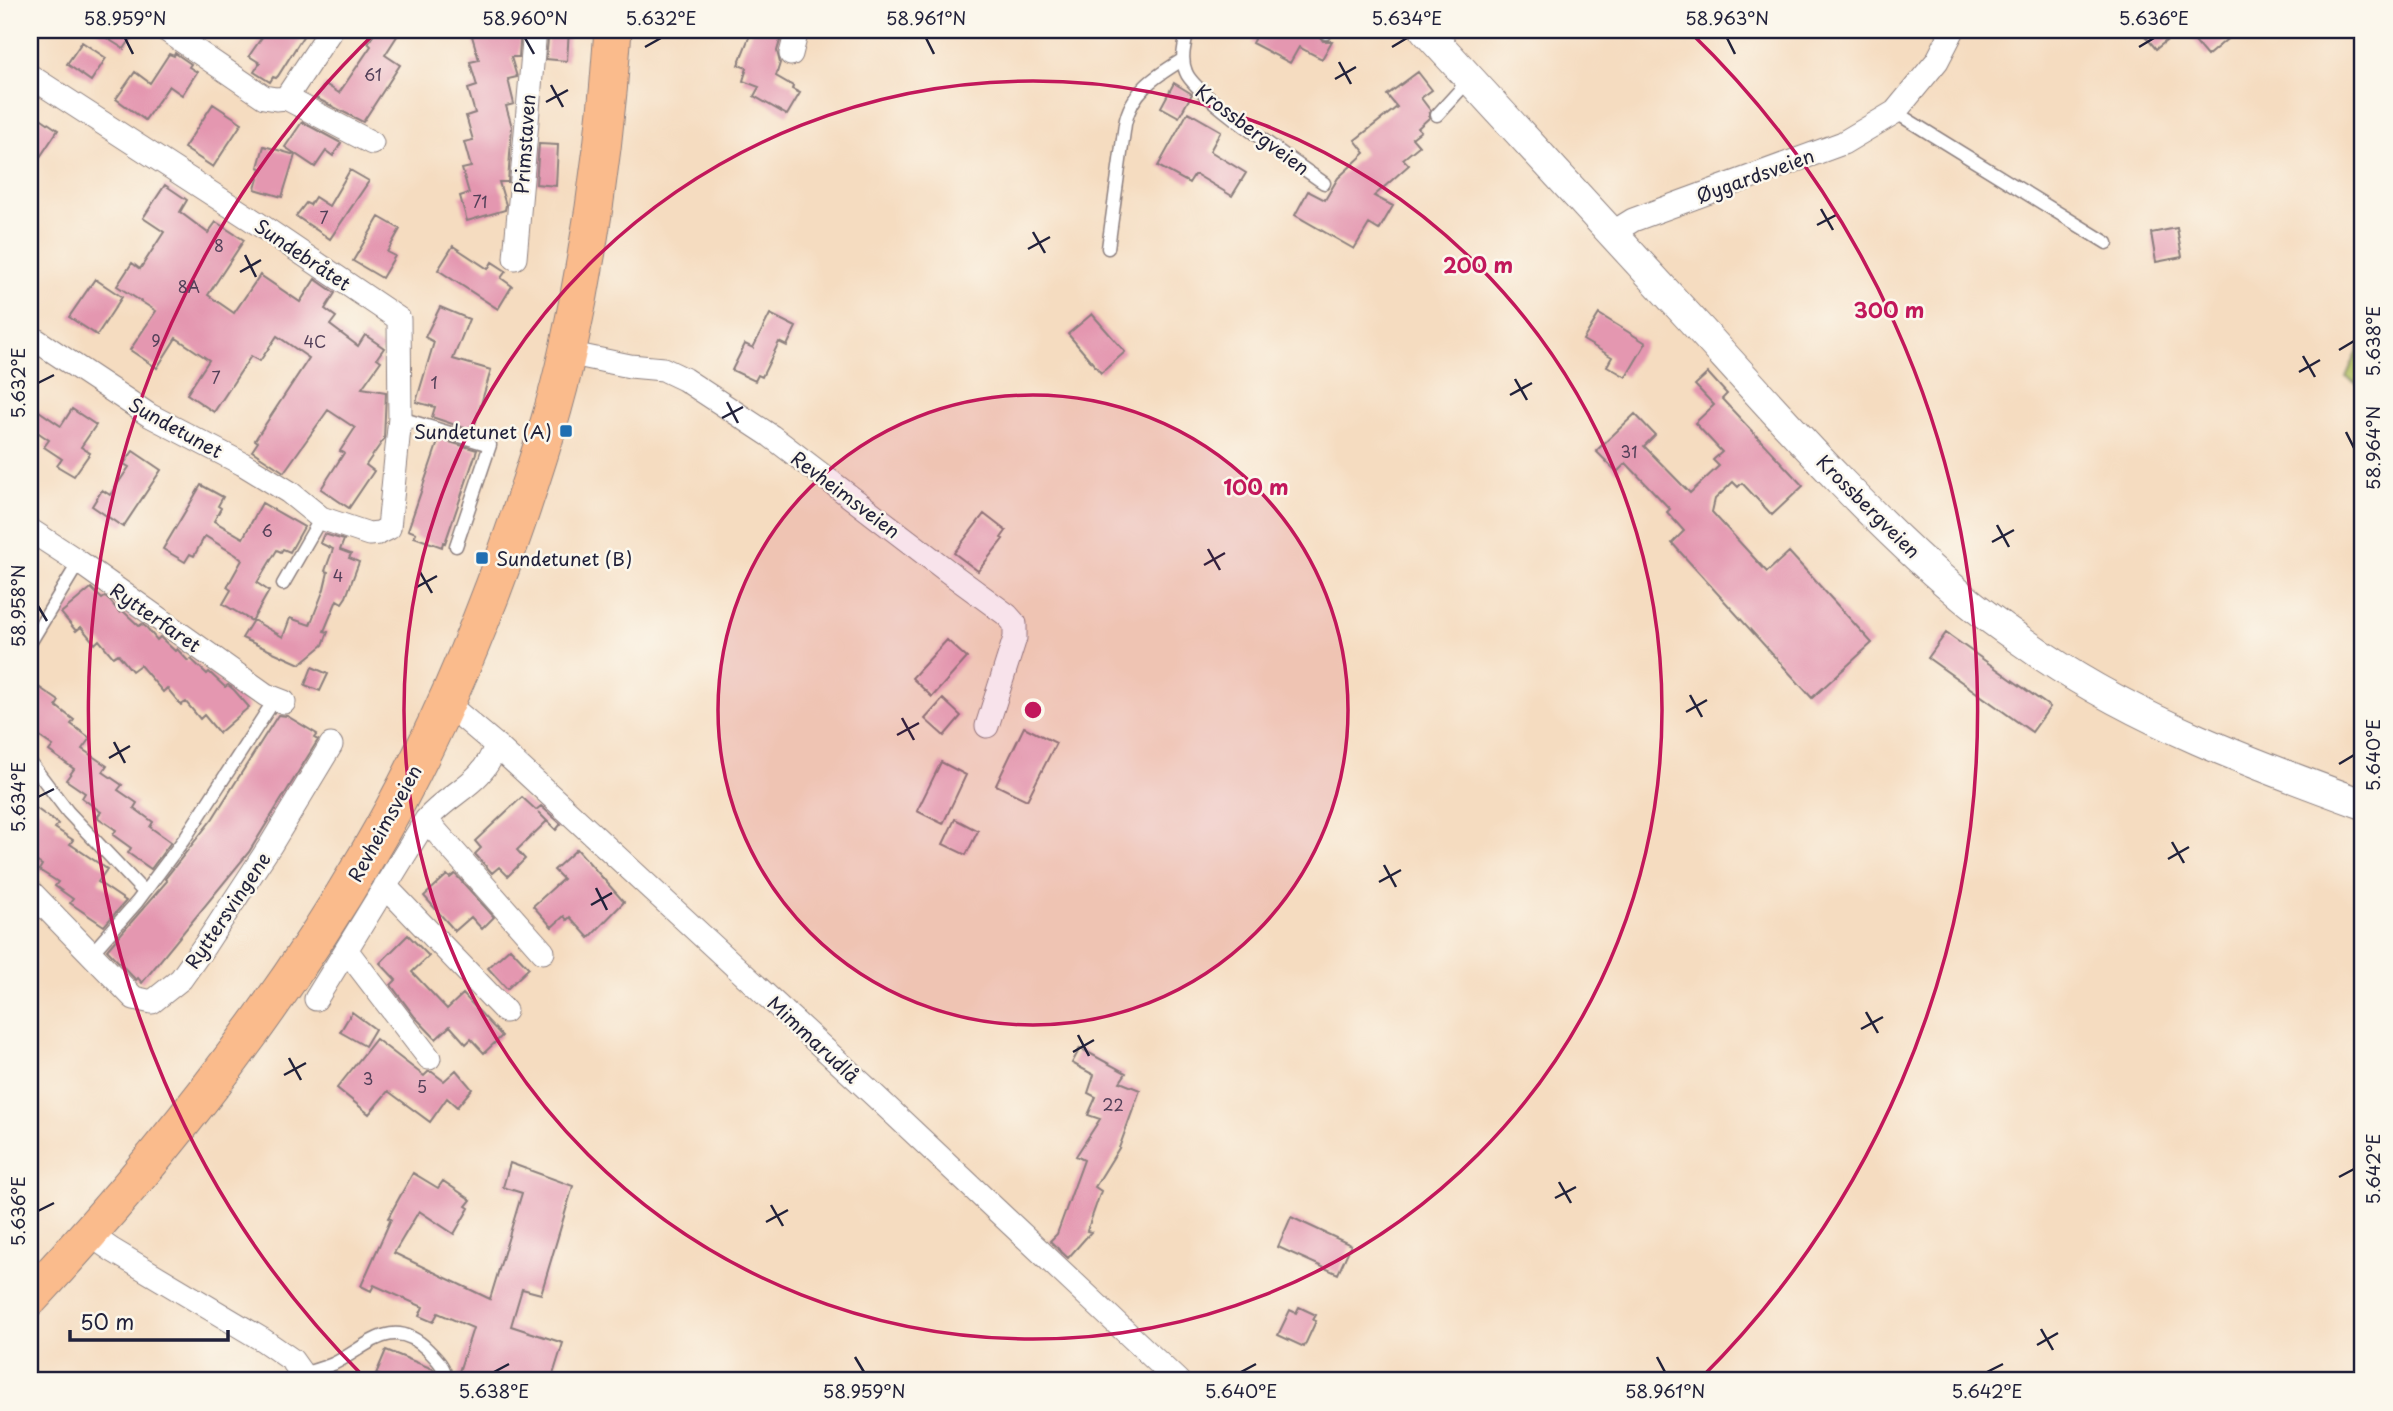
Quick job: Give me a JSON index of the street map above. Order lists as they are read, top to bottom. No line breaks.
{"streets":{"main road":["Revheimsveien"],"street":["Krossbergveien","Primstaven","Øygardsveien","Sundebråtet","Sundetunet","Rytterfaret","Ryttersvingene","Mimmarudlå"]},"crossings":[["Krossbergveien","Øygardsveien"],["Sundebråtet","Sundetunet"],["Revheimsveien","Mimmarudlå"]],"places":{"transit":["Sundetunet (A)","Sundetunet (B)"]},"house_numbers":["61","71","7","8","8A","9","4C","7","1","31","6","4","3","5","22"],"scale_bar":"50 m","coordinates":["58.959°N","58.960°N","5.632°E","58.961°N","5.634°E","58.963°N","5.636°E","5.638°E","58.964°N","58.958°N","5.640°E","5.642°E"],"rings":["200 m","300 m","100 m"]}
